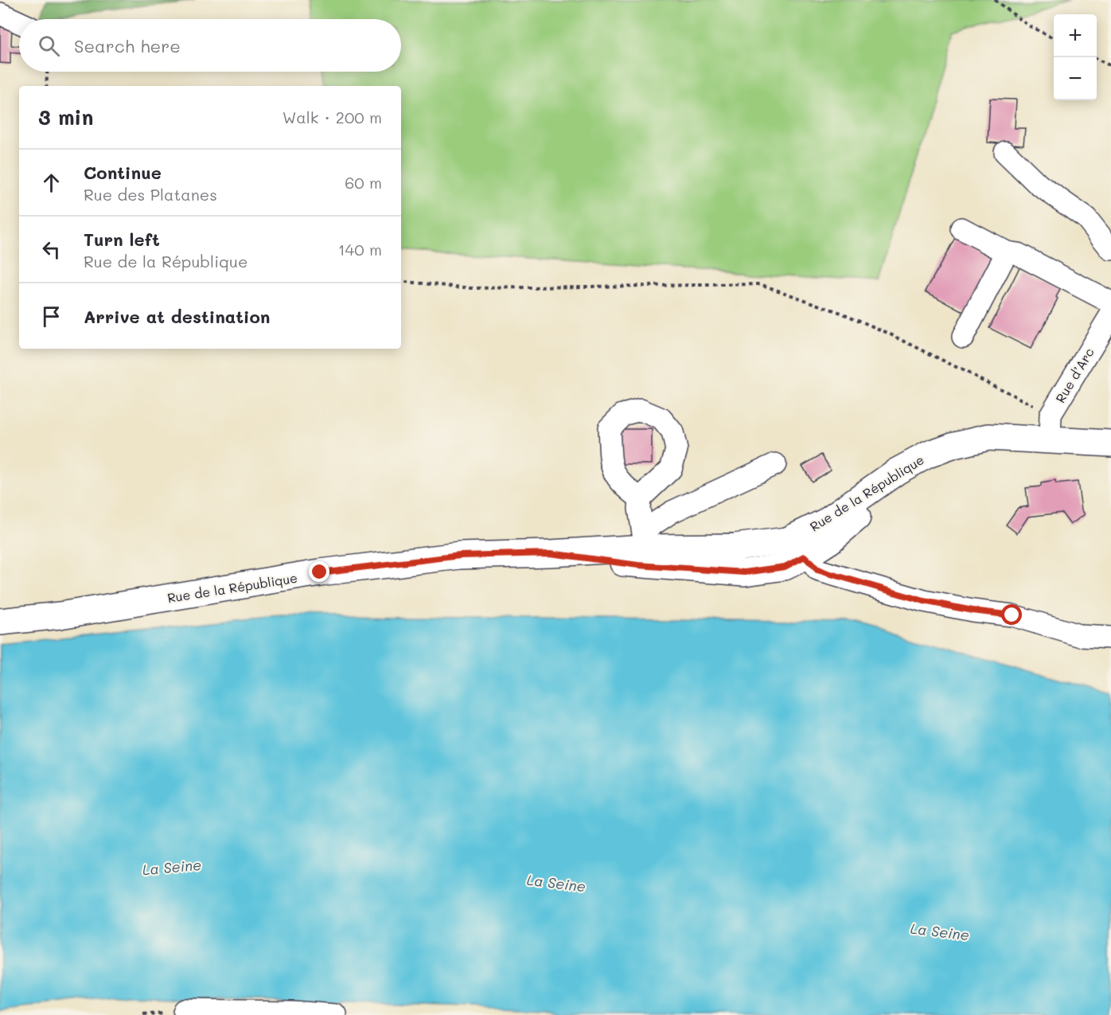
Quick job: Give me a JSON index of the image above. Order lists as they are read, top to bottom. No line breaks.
{"streets":{"main road":["Rue de la République"],"street":["Rue d’Arc"]},"crossings":[["Rue d’Arc","Rue de la République"]],"water":["La Seine"],"page":{"map_buttons":["+","−"],"search":"Search here","heading":["3 min","Walk · 200 m"],"list":[["Continue","Rue des Platanes","60 m"],["Turn left","Rue de la République","140 m"],"Arrive at destination"]}}
